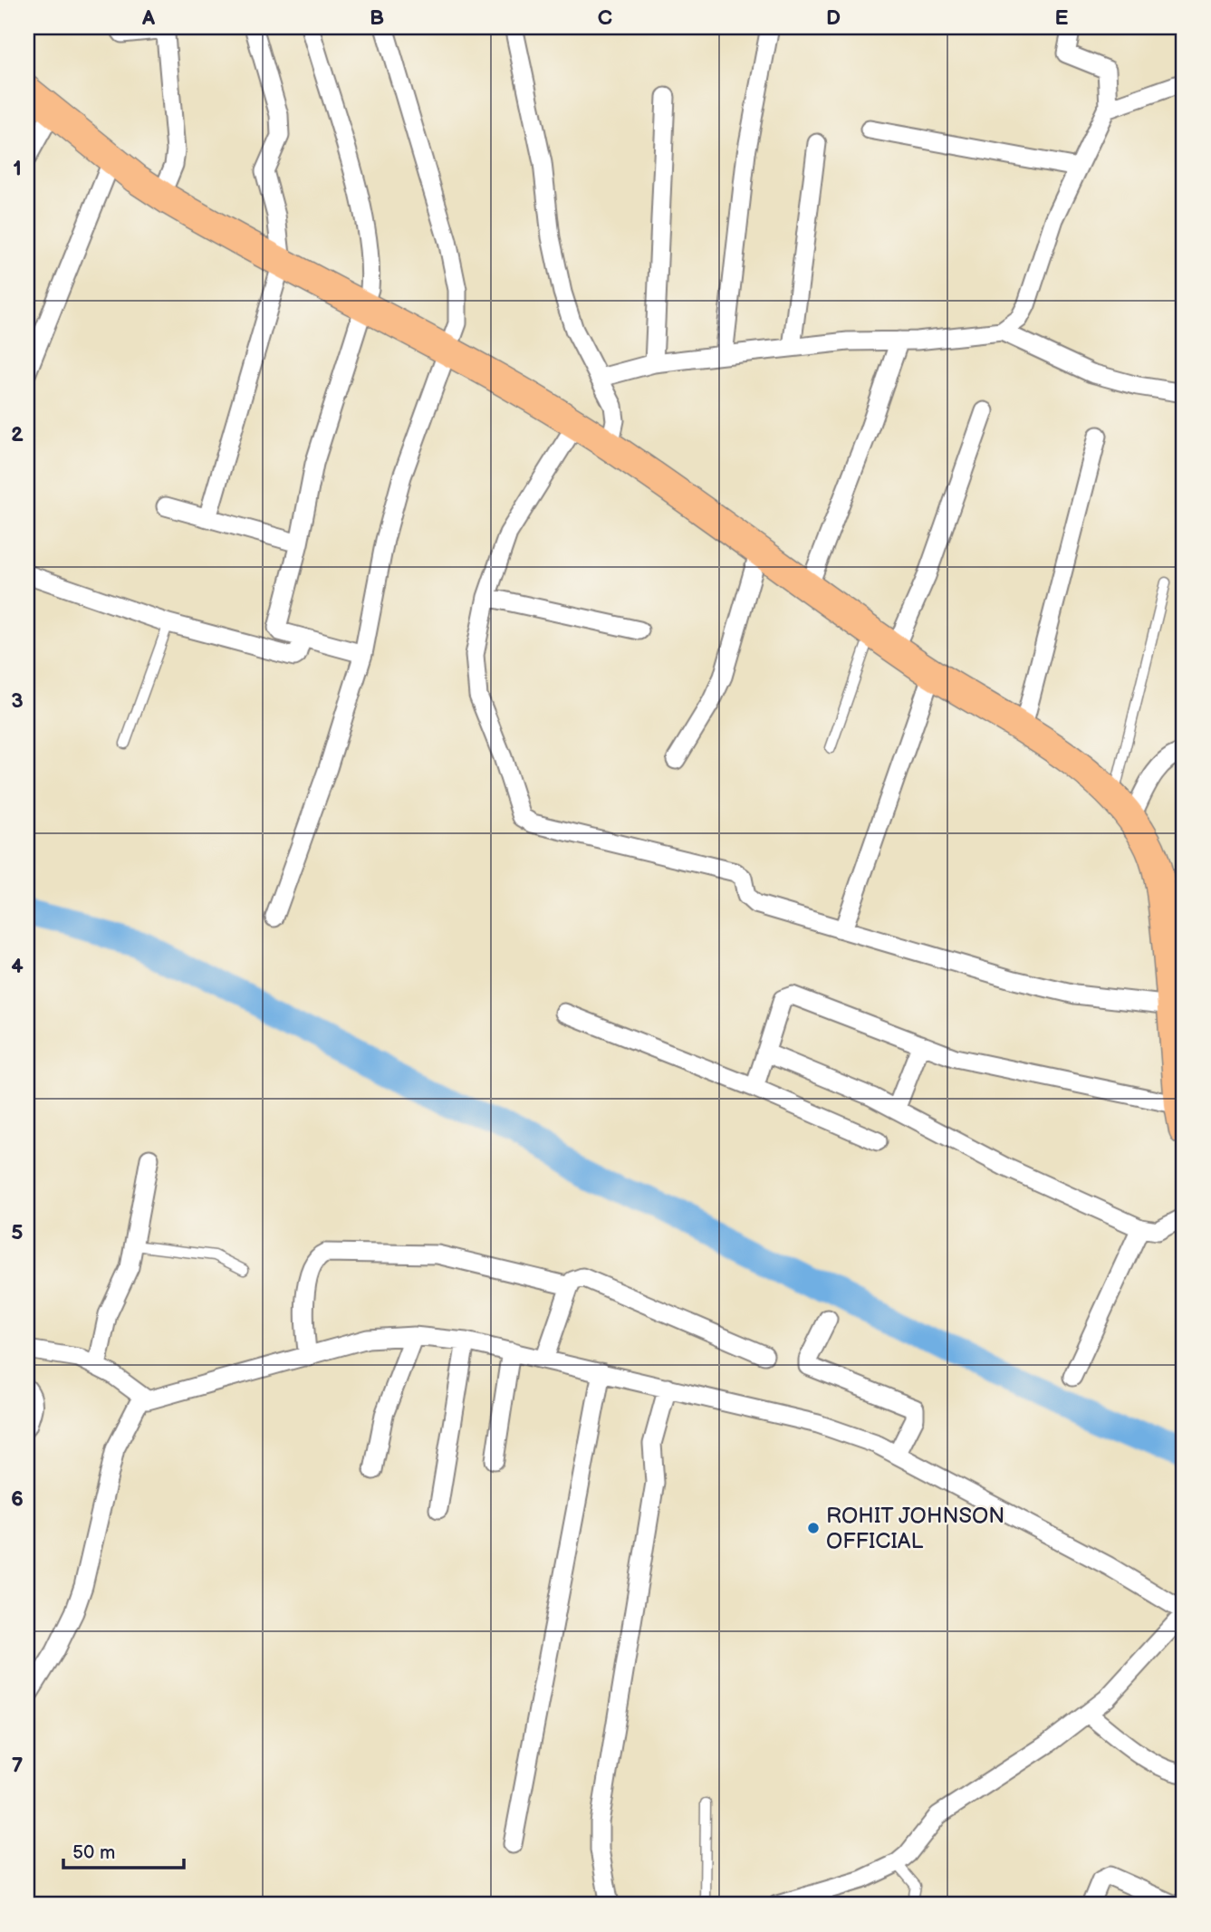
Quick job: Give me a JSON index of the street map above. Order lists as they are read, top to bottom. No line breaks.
{"places":["ROHIT JOHNSON OFFICIAL"],"scale_bar":"50 m","grid":{"columns":["A","B","C","D","E"],"rows":["1","2","3","4","5","6","7"]}}
